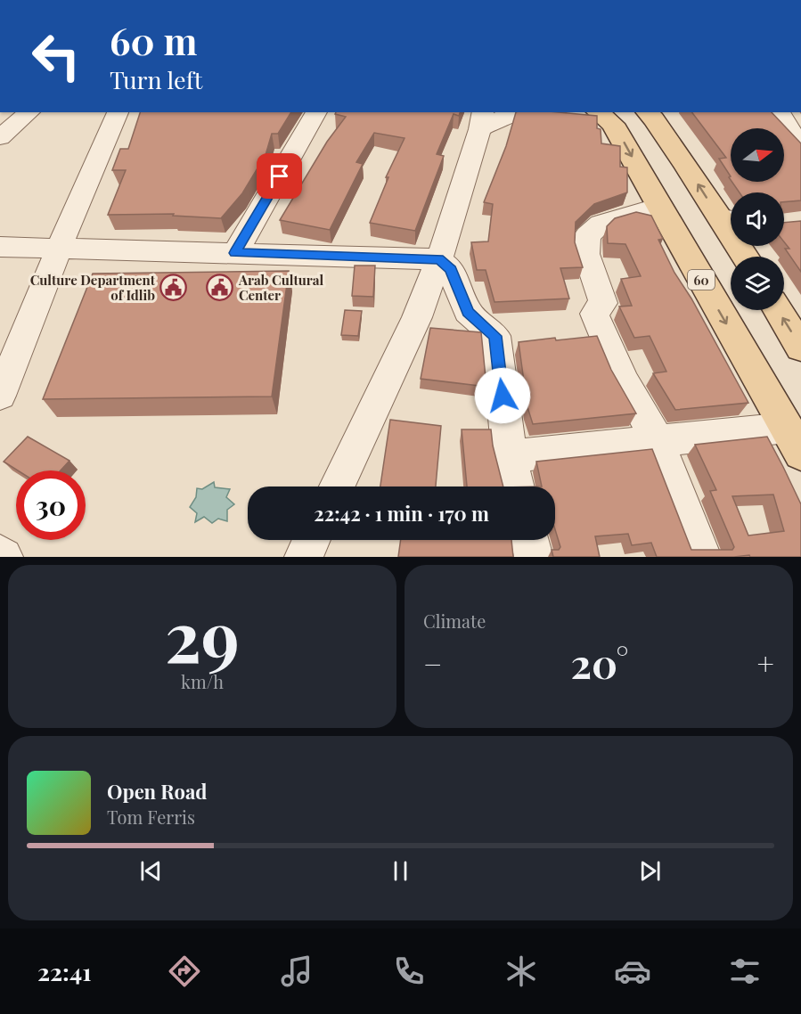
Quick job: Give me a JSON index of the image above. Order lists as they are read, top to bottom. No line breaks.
{"streets":{"main road":["60"]},"places":{"public building":["Culture Department of Idlib","Arab Cultural Center"]},"north":"right","page":{"turn":["60 m","Turn left"],"limit":"30","trip":"22:42 · 1 min · 170 m","tile":[["29","km/h"],"Climate"],"heat":["−","20°","+"],"song":["Open Road","Tom Ferris"],"tabs":"22:41"}}
